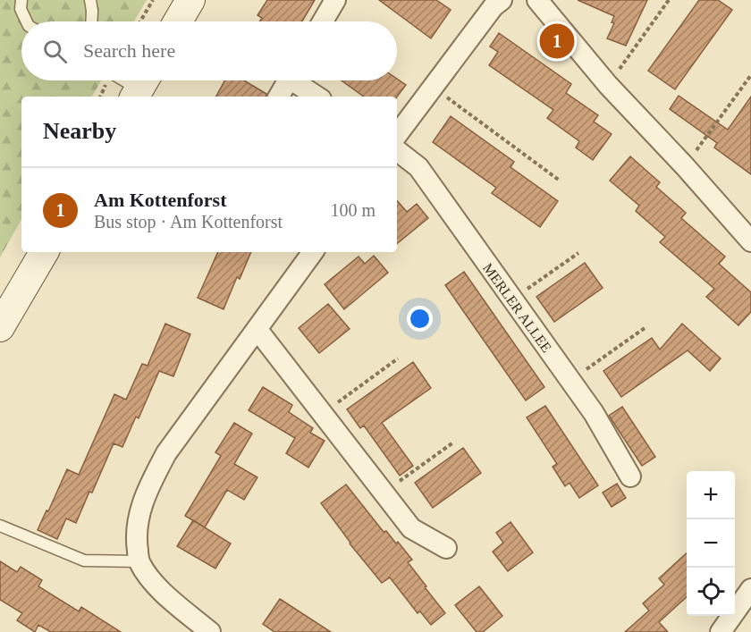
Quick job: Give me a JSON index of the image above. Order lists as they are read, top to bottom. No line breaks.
{"streets":{"street":["MERLER ALLEE"]},"page":{"pins":"1","search":"Search here","heading":"Nearby","list":[{"mark":"1","name":"Am Kottenforst","note":"Bus stop · Am Kottenforst","value":"100 m"}],"map_buttons":["+","−"]}}
